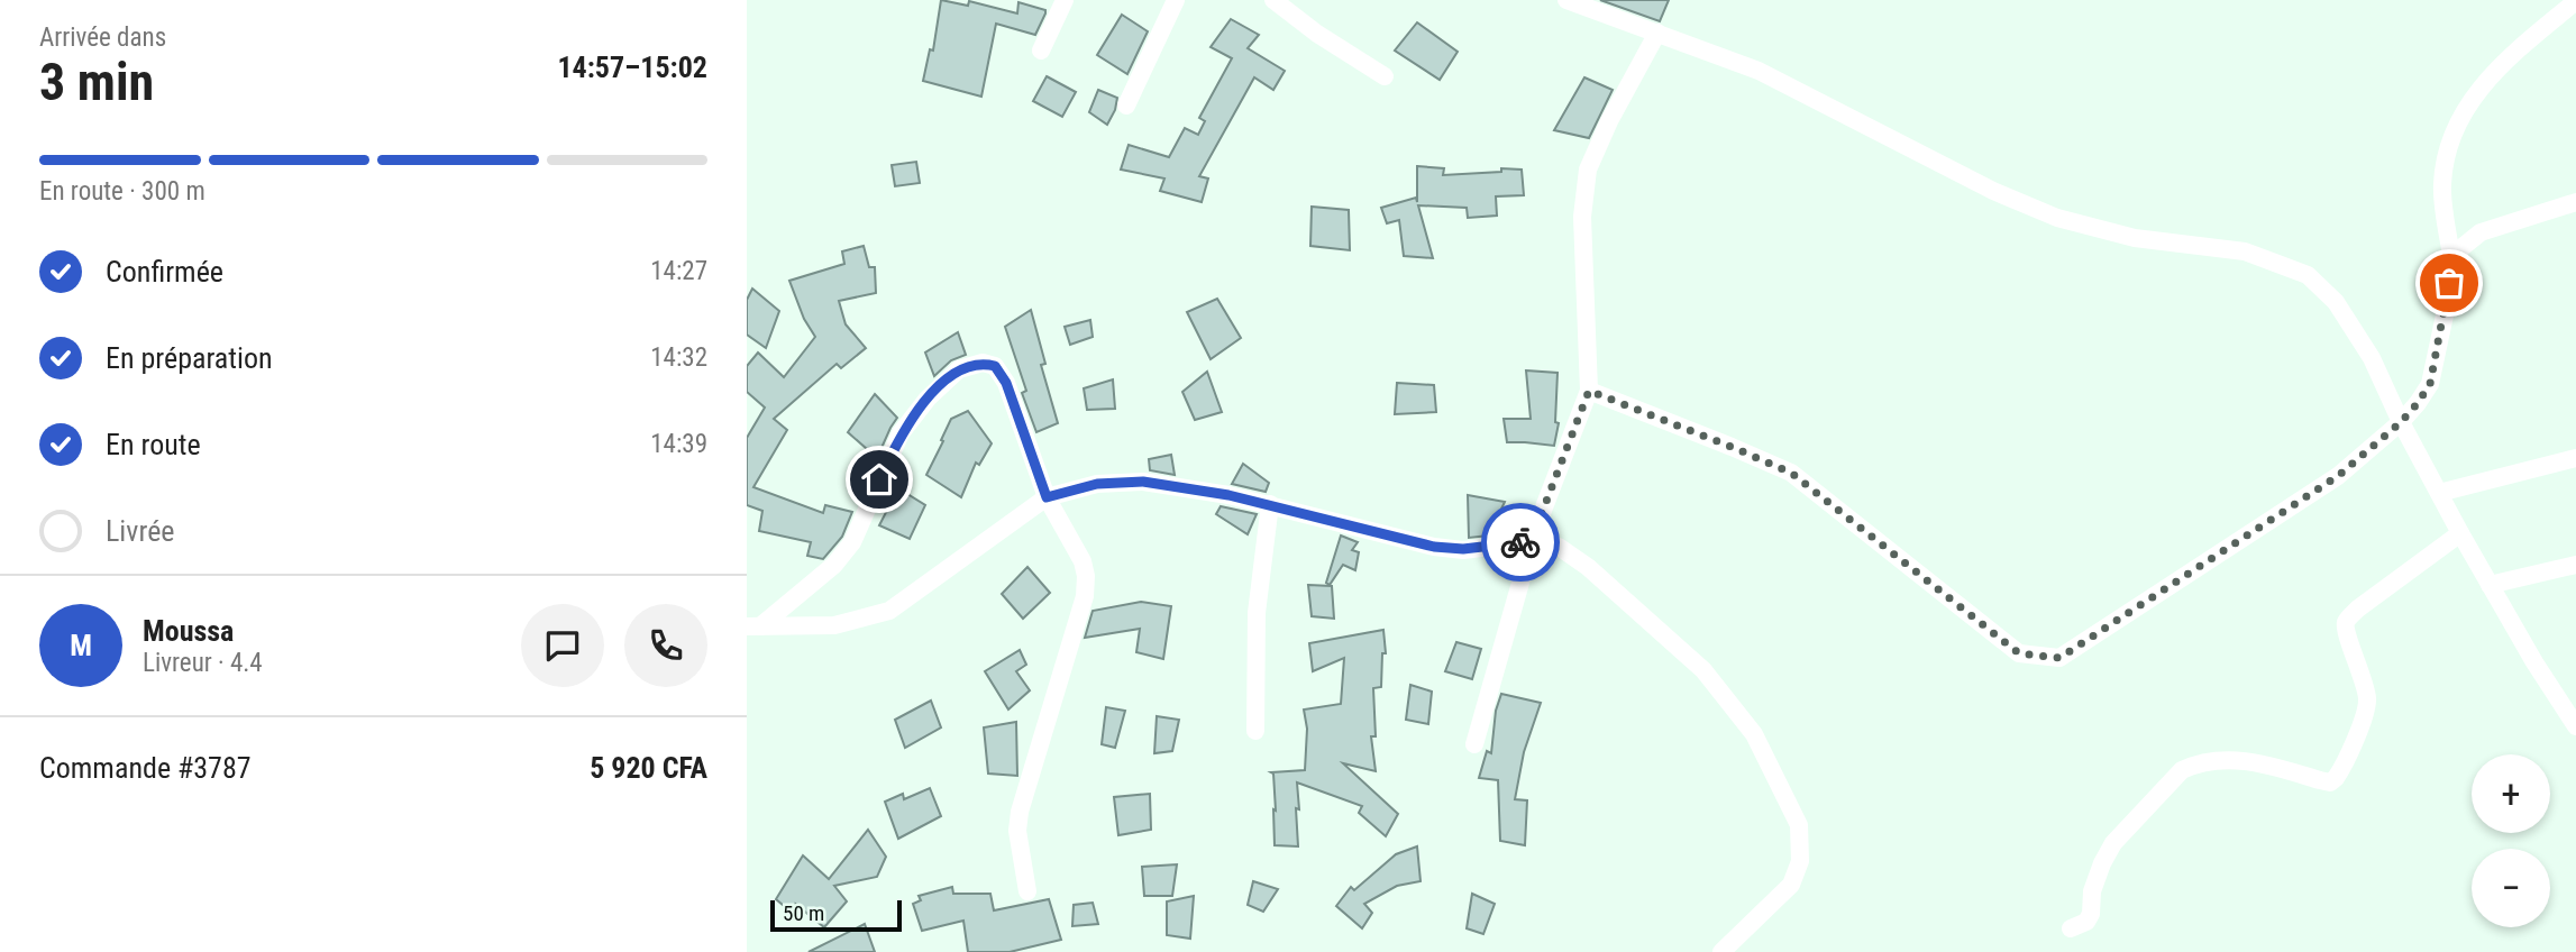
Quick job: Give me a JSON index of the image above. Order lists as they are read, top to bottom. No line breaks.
{"scale_bar":"50 m","page":{"heading":["3 min","Arrivée dans","14:57–15:02"],"panel":["Moussa","Livreur · 4.4","Commande #3787","5 920 CFA"],"bar":"En route · 300 m","list":[["Confirmée","14:27"],["En préparation","14:32"],["En route","14:39"],"Livrée"],"round":"M","map_buttons":["+","−"],"scale":"50 m"}}
